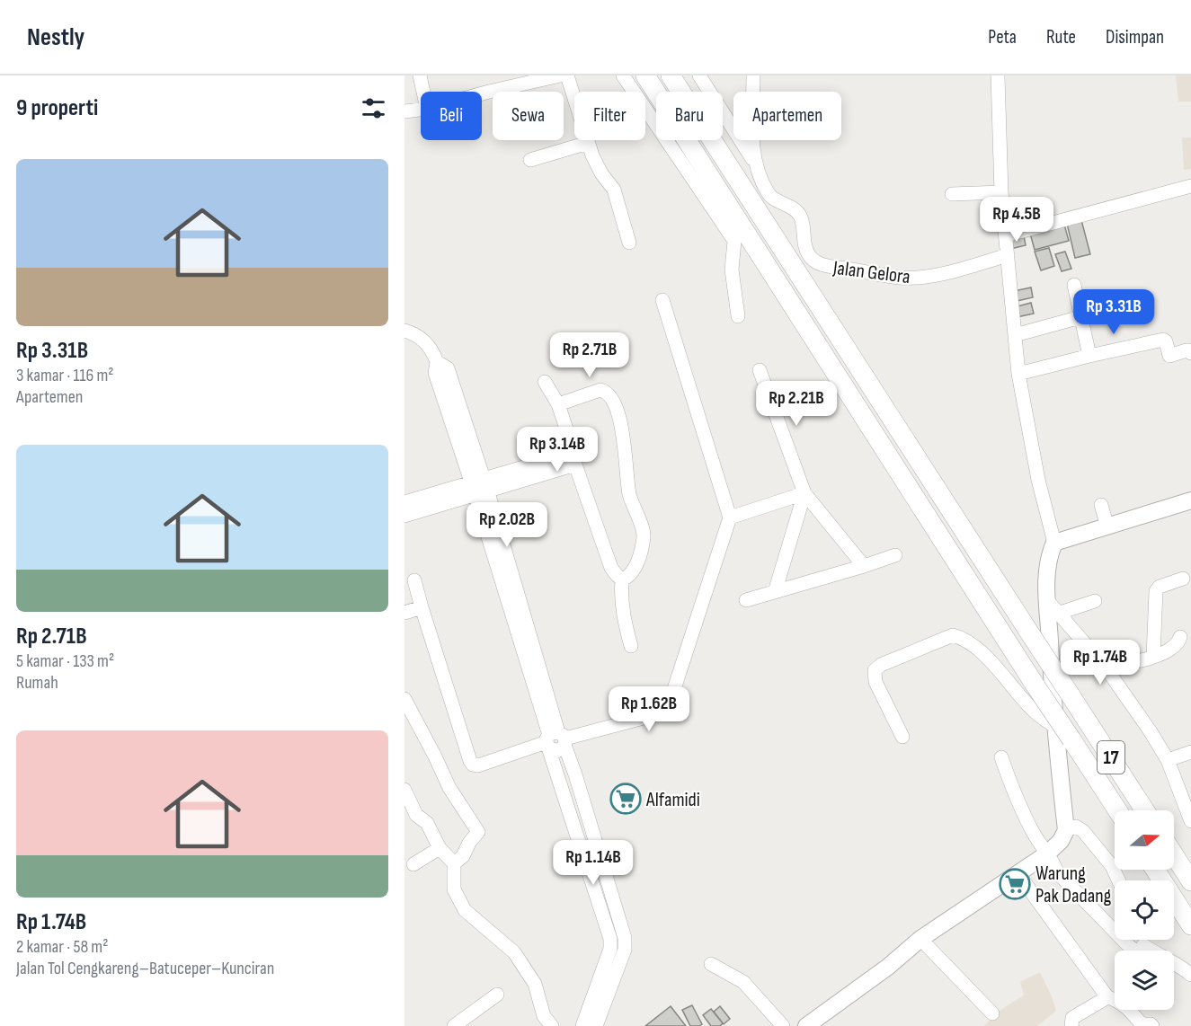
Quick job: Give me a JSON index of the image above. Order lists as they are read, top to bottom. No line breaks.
{"streets":{"highway":["17"],"street":["Jalan Gelora"]},"places":{"supermarket":["Alfamidi","Warung Pak Dadang"]},"north":"right","page":{"header":"Nestly","nav":["Peta","Rute","Disimpan"],"heading":"9 properti","chip":["Beli","Sewa","Filter","Baru","Apartemen"],"list":[{"name":"Rp 3.31B","note":"3 kamar · 116 m² · Apartemen"},{"name":"Rp 2.71B","note":"5 kamar · 133 m² · Rumah"},{"name":"Rp 1.74B","note":"2 kamar · 58 m² · Jalan Tol Cengkareng–Batuceper–Kunciran"}],"price":["Rp 4.5B","Rp 3.31B","Rp 2.71B","Rp 2.21B","Rp 3.14B","Rp 2.02B","Rp 1.74B","Rp 1.62B","Rp 1.14B"]}}
